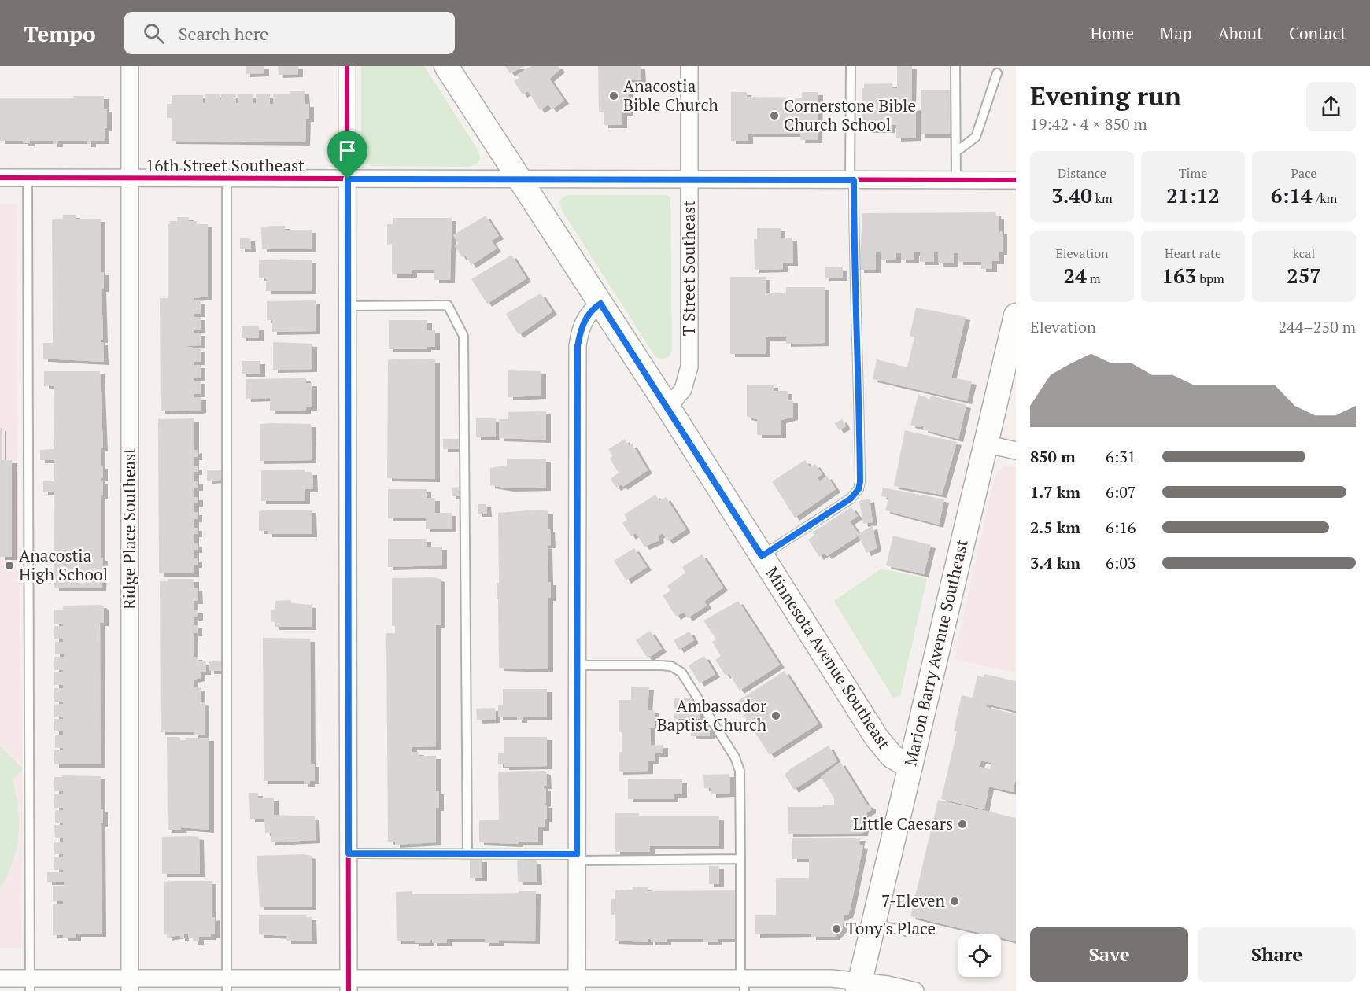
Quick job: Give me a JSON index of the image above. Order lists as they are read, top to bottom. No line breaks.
{"streets":{"main road":["Marion Barry Avenue Southeast","Minnesota Avenue Southeast"],"street":["16th Street Southeast","T Street Southeast","Ridge Place Southeast"]},"crossings":[["16th Street Southeast","T Street Southeast"],["16th Street Southeast","Ridge Place Southeast"],["16th Street Southeast","Minnesota Avenue Southeast"],["T Street Southeast","Minnesota Avenue Southeast"],["Marion Barry Avenue Southeast","Minnesota Avenue Southeast"]],"places":["Anacostia Bible Church","Cornerstone Bible Church School","Anacostia High School","Ambassador Baptist Church","Little Caesars","7-Eleven","Tony's Place"],"page":{"header":"Tempo","search":"Search here","nav":["Home","Map","About","Contact"],"heading":["Evening run","19:42 · 4 × 850 m"],"stats":[["Distance","3.40 km"],["Time","21:12"],["Pace","6:14 /km"],["Elevation","24 m"],["Heart rate","163 bpm"],["kcal","257"]],"chart":["Elevation","244–250 m"],"list":[{"name":"850 m","note":"6:31"},{"name":"1.7 km","note":"6:07"},{"name":"2.5 km","note":"6:16"},{"name":"3.4 km","note":"6:03"}],"buttons":["Save","Share"]}}
